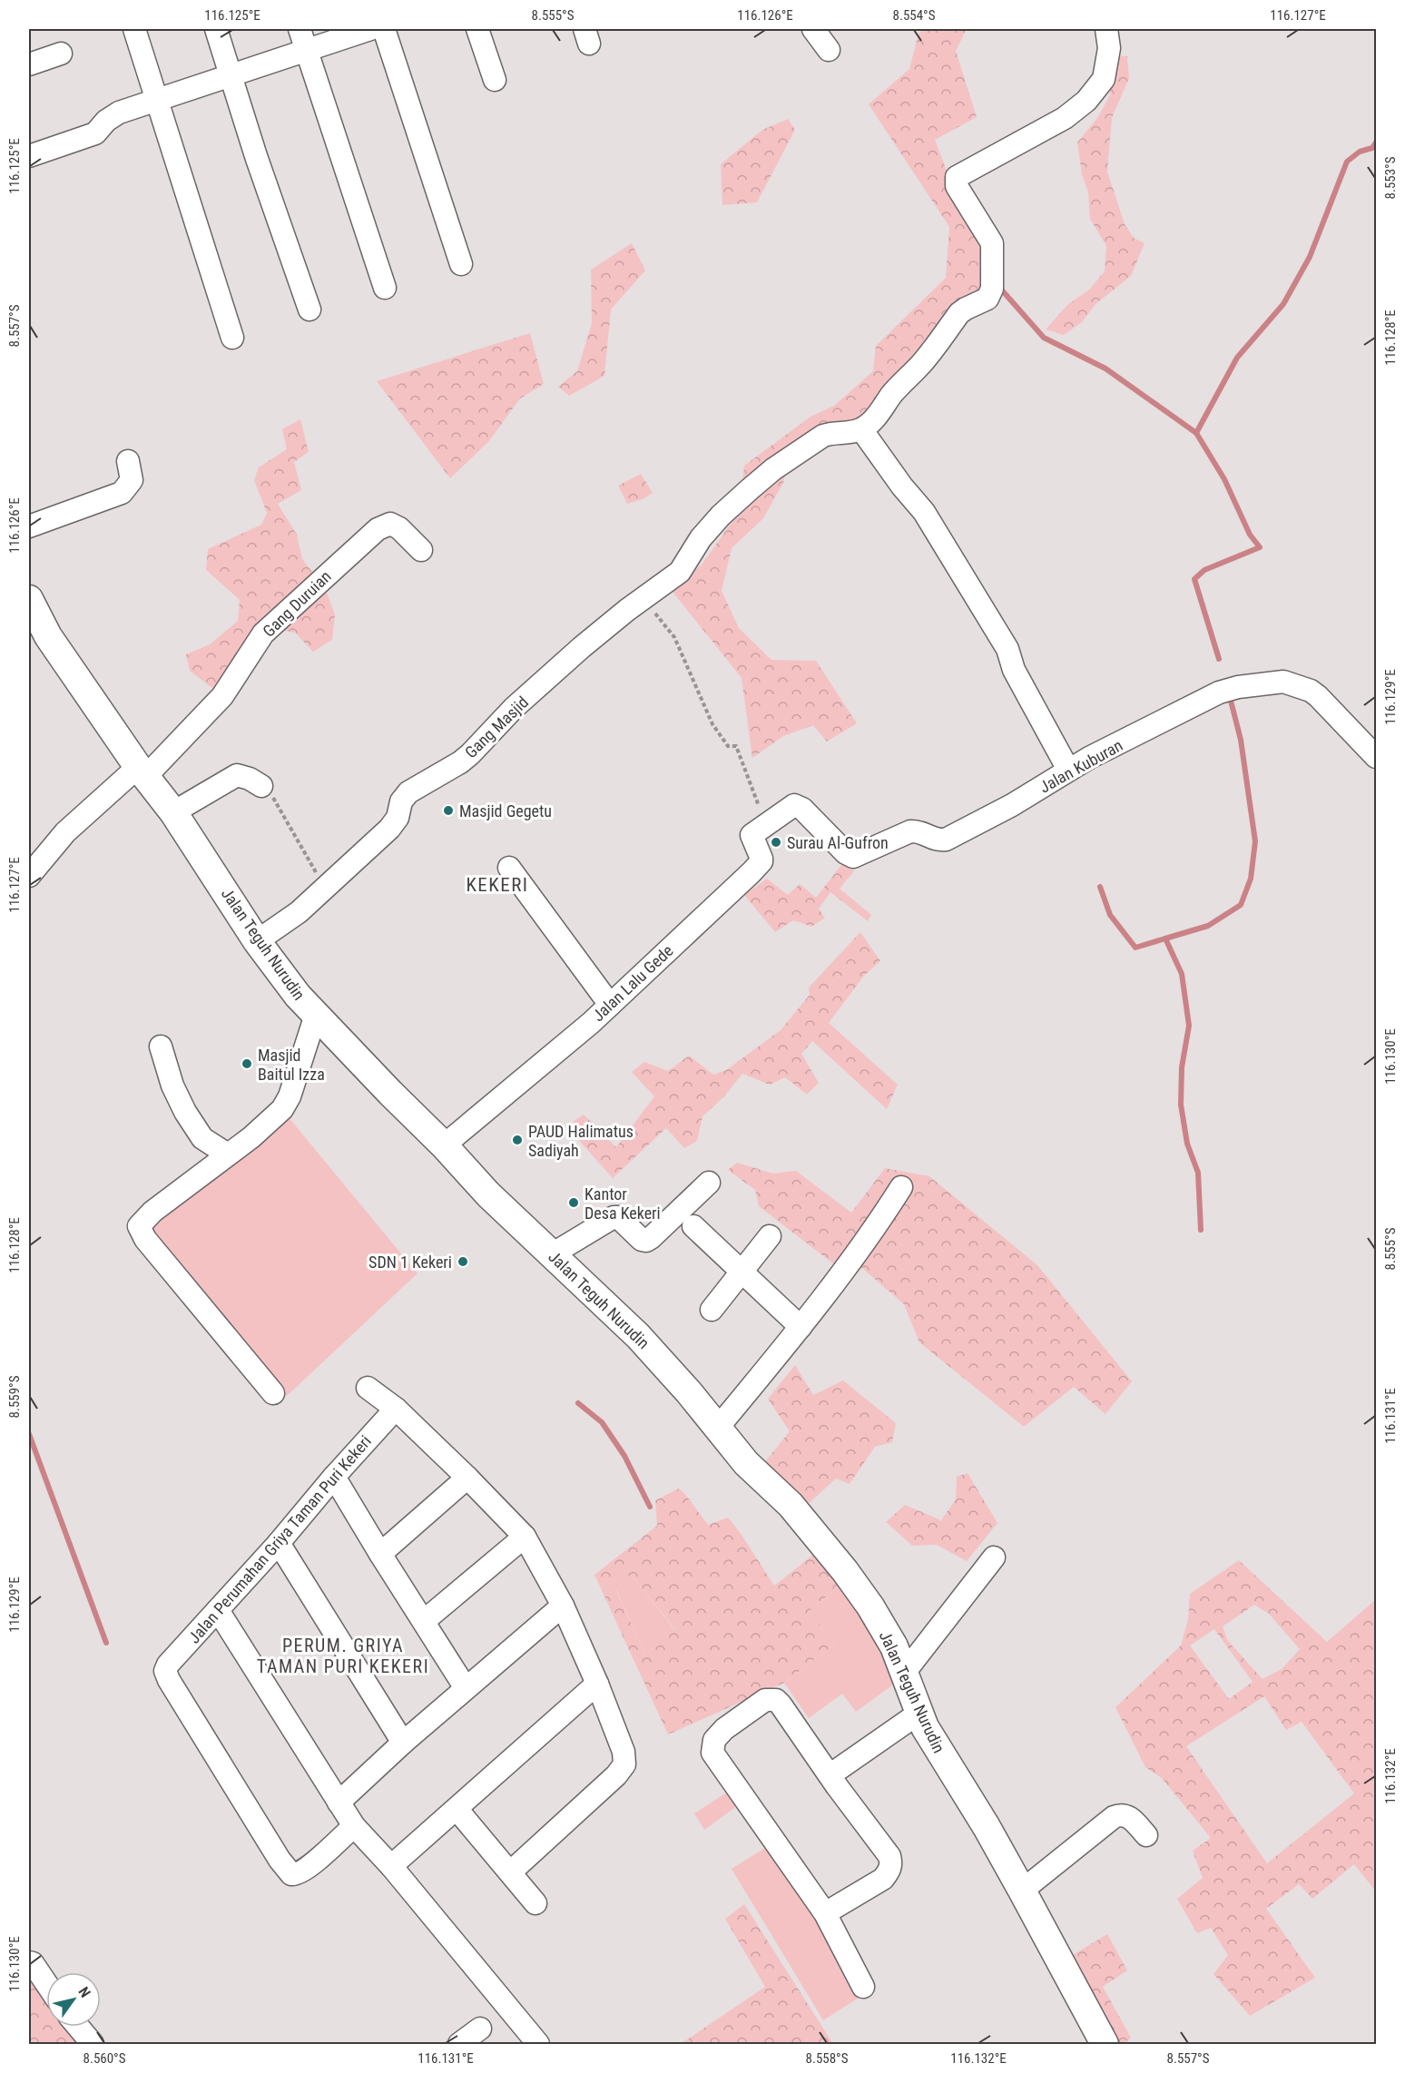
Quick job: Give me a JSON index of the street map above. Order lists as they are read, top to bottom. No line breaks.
{"streets":{"street":["Gang Duruian","Gang Masjid","Jalan Kuburan","Jalan Teguh Nurudin","Jalan Lalu Gede","Jalan Perumahan Griya Taman Puri Kekeri"]},"crossings":[["Gang Duruian","Jalan Teguh Nurudin"],["Gang Masjid","Jalan Teguh Nurudin"],["Jalan Kuburan","Jalan Lalu Gede"],["Jalan Teguh Nurudin","Jalan Lalu Gede"]],"districts":["KEKERI","PERUM. GRIYA TAMAN PURI KEKERI"],"places":["Masjid Gegetu","Surau Al-Gufron","Masjid Baitul Izza","PAUD Halimatus Sadiyah","Kantor Desa Kekeri","SDN 1 Kekeri"],"north":"top right","coordinates":["116.125°E","8.555°S","116.126°E","8.554°S","116.127°E","8.553°S","8.557°S","116.128°E","116.129°E","116.130°E","8.559°S","116.131°E","116.132°E","8.560°S","8.558°S"]}
